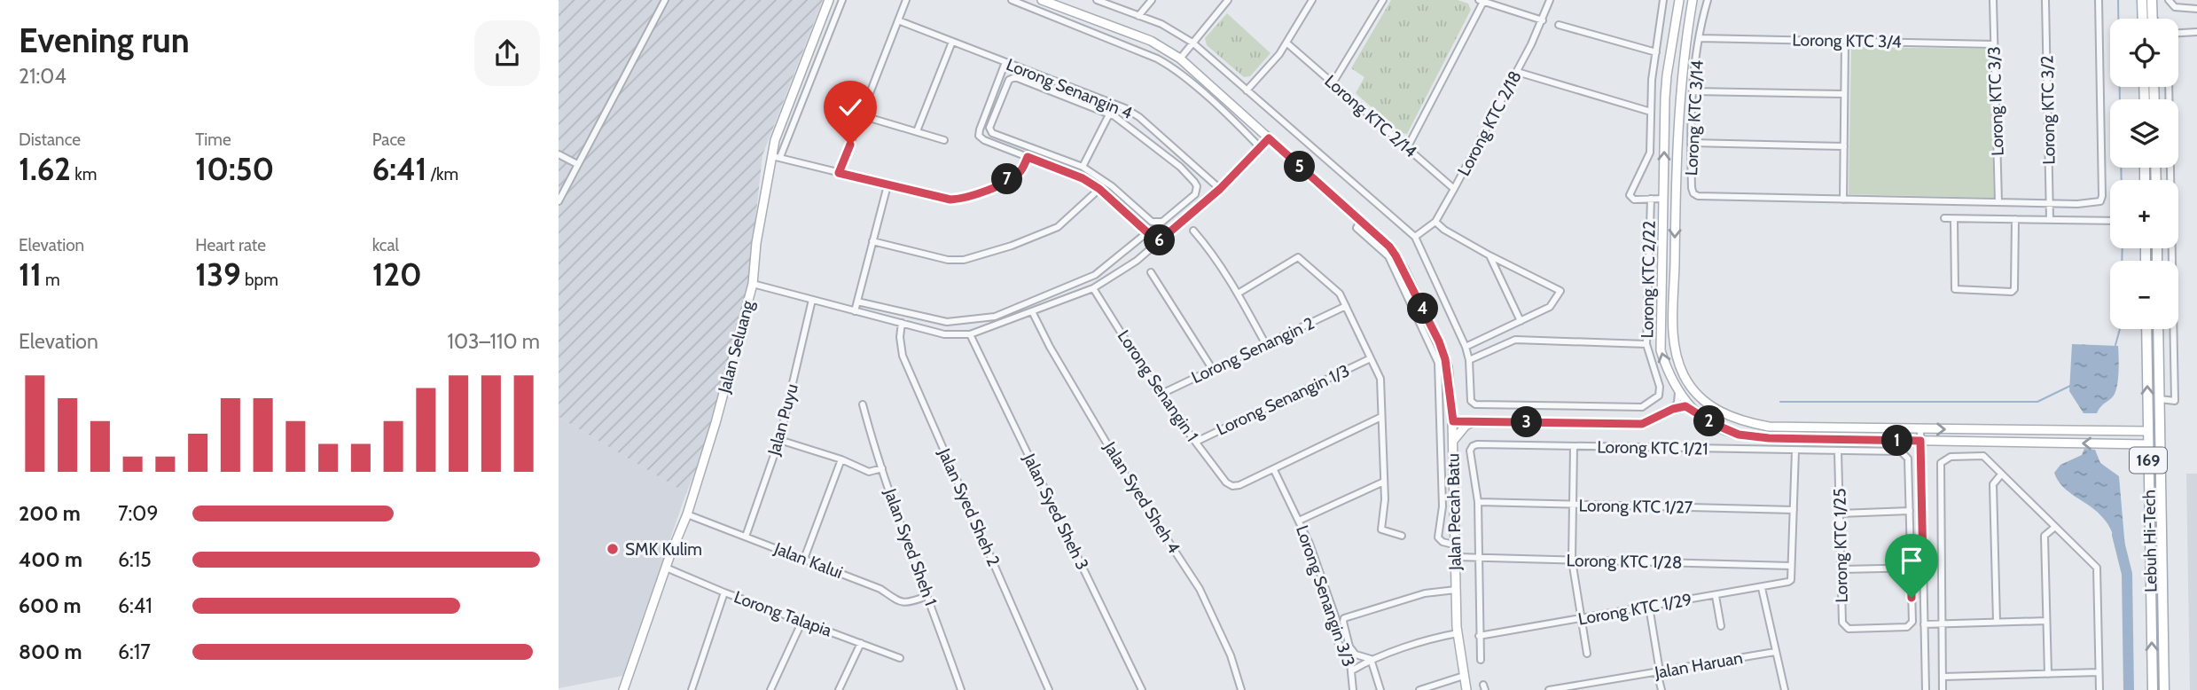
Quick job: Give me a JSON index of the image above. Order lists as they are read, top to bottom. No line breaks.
{"streets":{"main road":["169","Lebuh Hi-Tech"],"street":["Lorong KTC 3/4","Lorong Senangin 4","Lorong KTC 3/3","Lorong KTC 3/2","Lorong KTC 2/14","Lorong KTC 3/14","Lorong KTC 2/18","Lorong KTC 2/22","Jalan Seluang","Lorong Senangin 2","Lorong Senangin 1","Lorong Senangin 1/3","Jalan Puyu","Lorong KTC 1/21","Jalan Syed Sheh 4","Lorong KTC 1/27","Jalan Syed Sheh 2","Jalan Syed Sheh 3","Jalan Pecah Batu","Lorong KTC 1/25","Jalan Syed Sheh 1","Jalan Kalui","Lorong KTC 1/28","Lorong Senangin 3/3","Lorong KTC 1/29","Lorong Talapia","Jalan Haruan"]},"crossings":[["Lorong KTC 3/4","Lorong KTC 3/3"],["Lorong KTC 3/4","Lorong KTC 3/14"],["Lorong KTC 2/14","Lorong KTC 2/18"],["Jalan Seluang","Jalan Kalui"],["Jalan Seluang","Lorong Talapia"],["Lorong Senangin 2","Lorong Senangin 1"],["Lorong Senangin 1","Lorong Senangin 1/3"],["Lorong Senangin 1","Lorong Senangin 3/3"],["Jalan Puyu","Jalan Kalui"],["Lorong KTC 1/21","Lorong KTC 1/27"],["Lorong KTC 1/21","Lorong KTC 1/25"],["Lorong KTC 1/21","Lorong KTC 1/28"],["Lorong KTC 1/21","Lorong KTC 1/29"],["Jalan Pecah Batu","Lorong KTC 1/28"],["Jalan Syed Sheh 1","Jalan Kalui"],["Lorong KTC 1/28","Lorong KTC 1/29"]],"places":["SMK Kulim"],"page":{"heading":["Evening run","21:04"],"map_buttons":["+","−"],"stats":[["Distance","1.62 km"],["Time","10:50"],["Pace","6:41 /km"],["Elevation","11 m"],["Heart rate","139 bpm"],["kcal","120"]],"pins":["5","7","6","4","2","3","1"],"chart":["Elevation","103–110 m"],"list":[{"name":"200 m","note":"7:09"},{"name":"400 m","note":"6:15"},{"name":"600 m","note":"6:41"},{"name":"800 m","note":"6:17"}]}}
